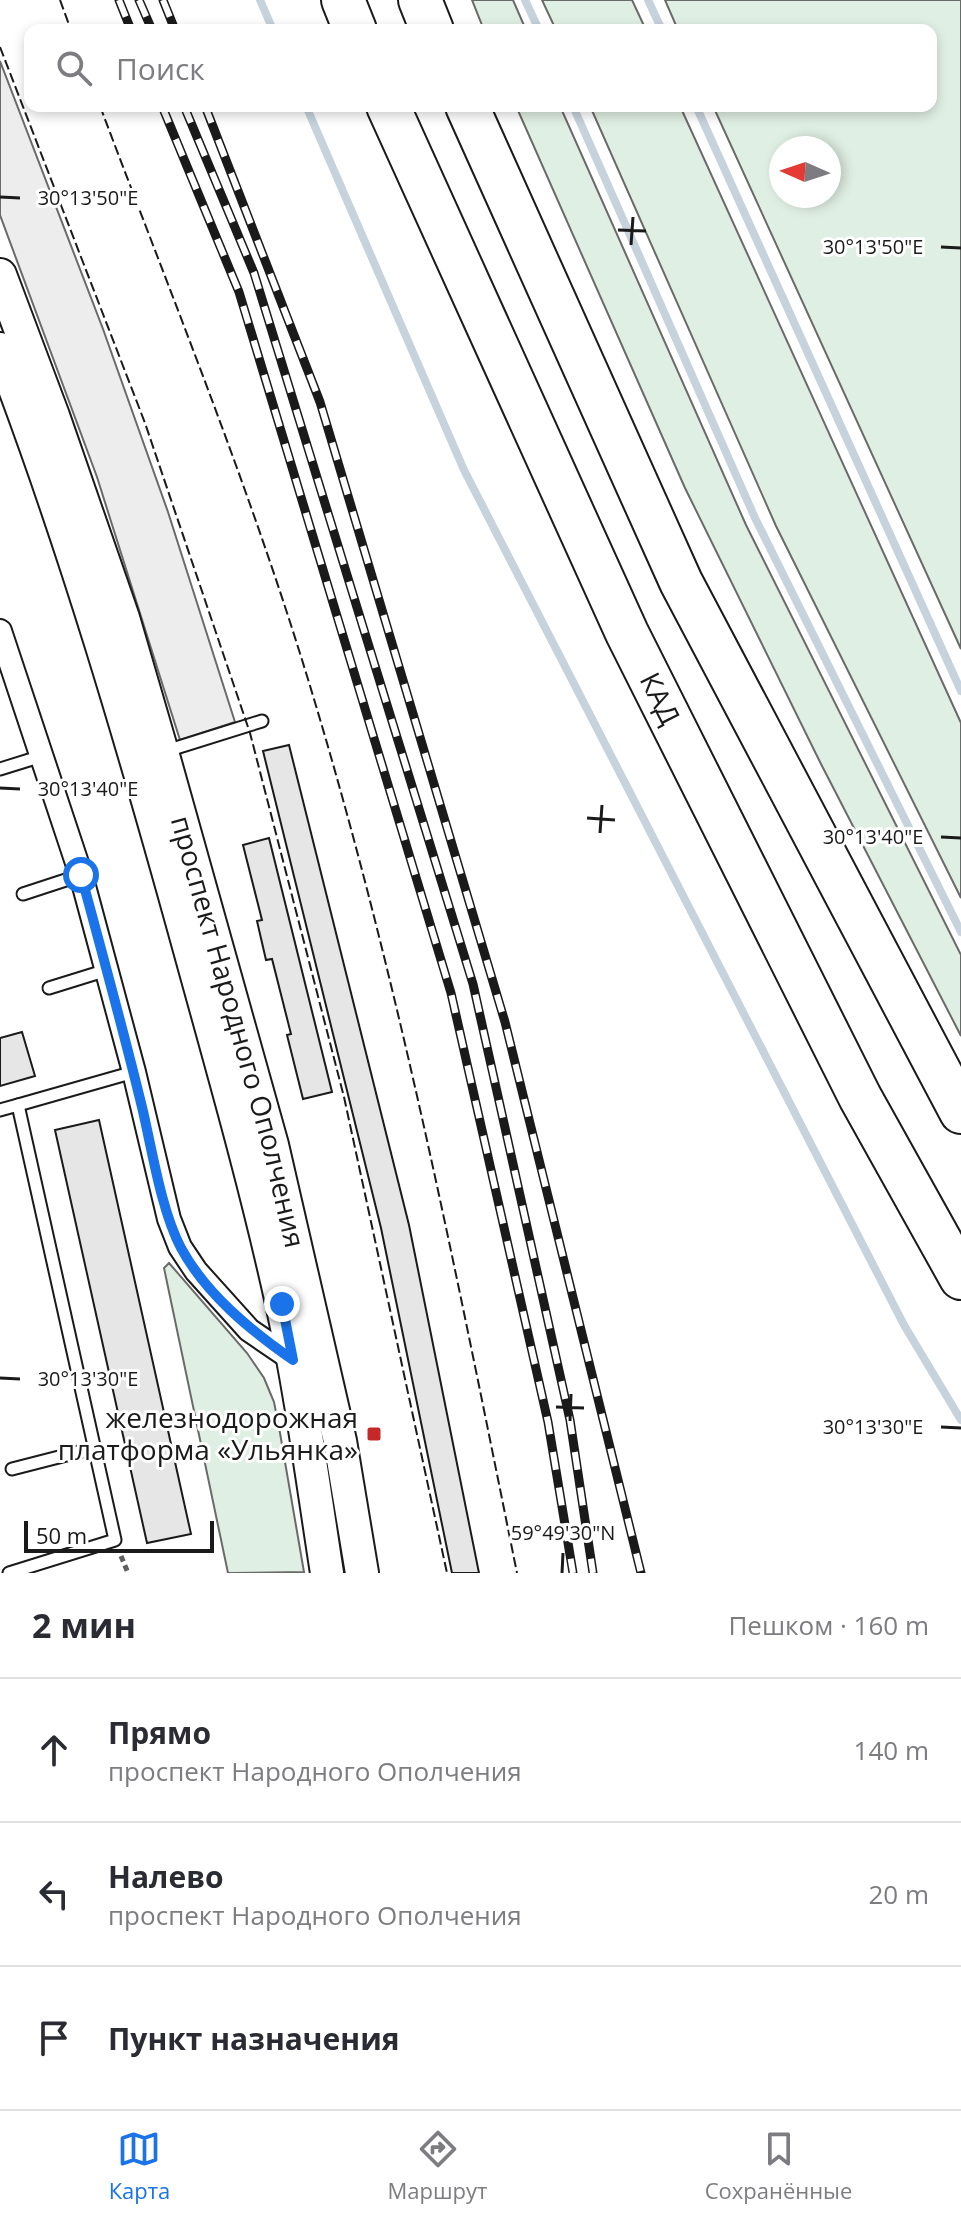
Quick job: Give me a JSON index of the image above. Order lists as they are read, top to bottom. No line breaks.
{"streets":{"highway":["КАД"],"main road":["проспект Народного Ополчения"]},"places":{"transit":["железнодорожная платформа «Ульянка»"]},"scale_bar":"50 m","north":"left","page":{"search":"Поиск","scale":"50 m","heading":["2 мин","Пешком · 160 m"],"list":[["Прямо","проспект Народного Ополчения","140 m"],["Налево","проспект Народного Ополчения","20 m"],"Пункт назначения"],"nav":["Карта","Маршрут","Сохранённые"]},"coordinates":["30°13'50\"E","30°13'40\"E","30°13'30\"E","59°49'30\"N"]}
